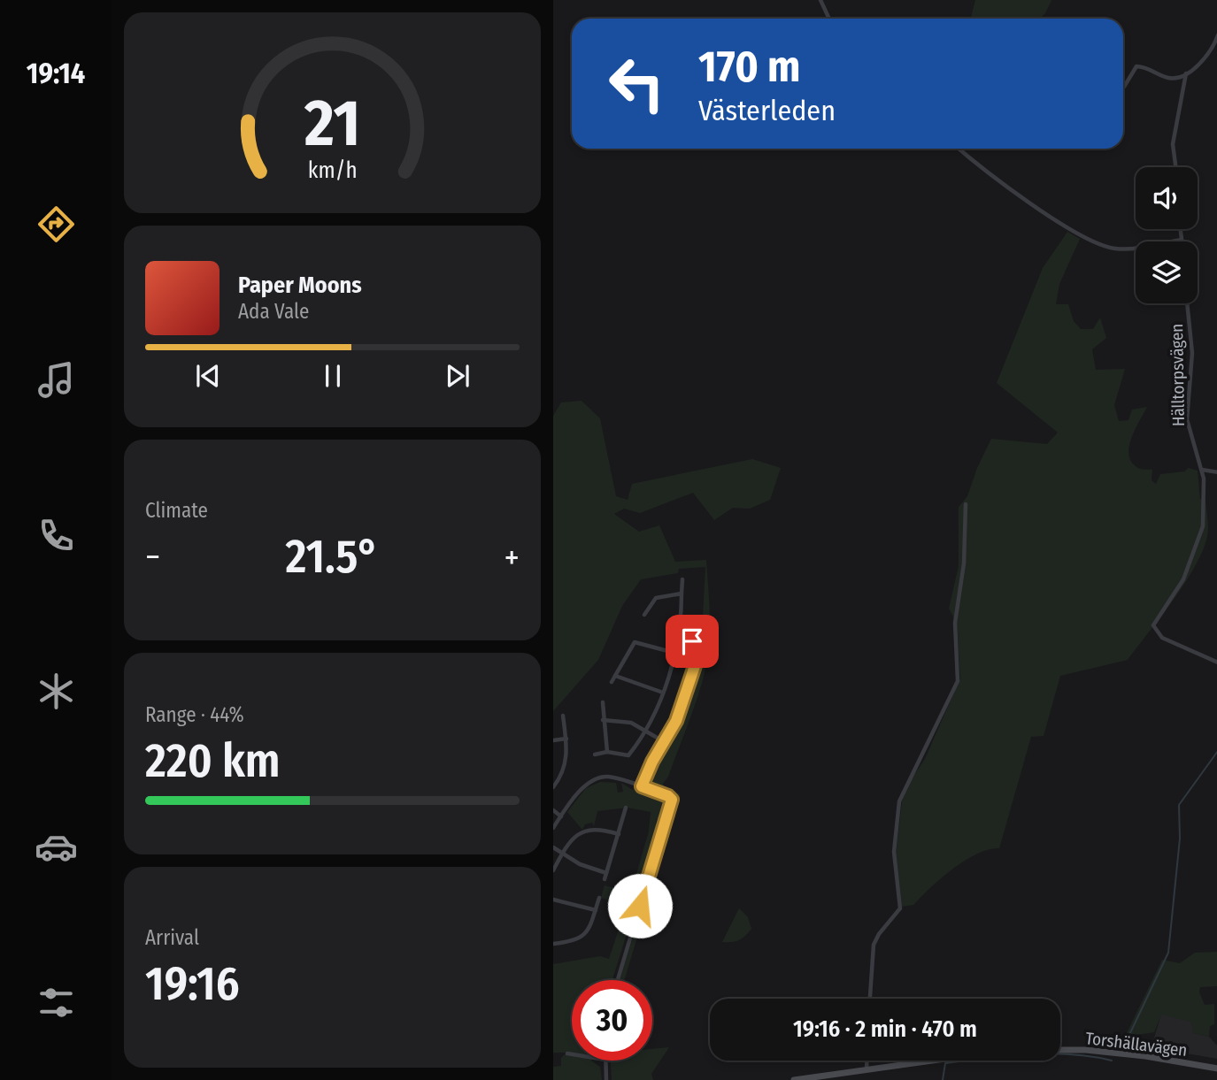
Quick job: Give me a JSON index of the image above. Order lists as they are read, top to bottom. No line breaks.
{"streets":{"main road":["Torshällavägen"],"street":["Hälltorpsvägen"]},"page":{"tabs":"19:14","turn":["170 m","Västerleden"],"song":["Paper Moons","Ada Vale"],"tile":["Climate",["Range · 44%","220 km"],["Arrival","19:16"]],"heat":["−","21.5°","+"],"limit":"30","trip":"19:16 · 2 min · 470 m","gauge":["21","km/h"]}}
